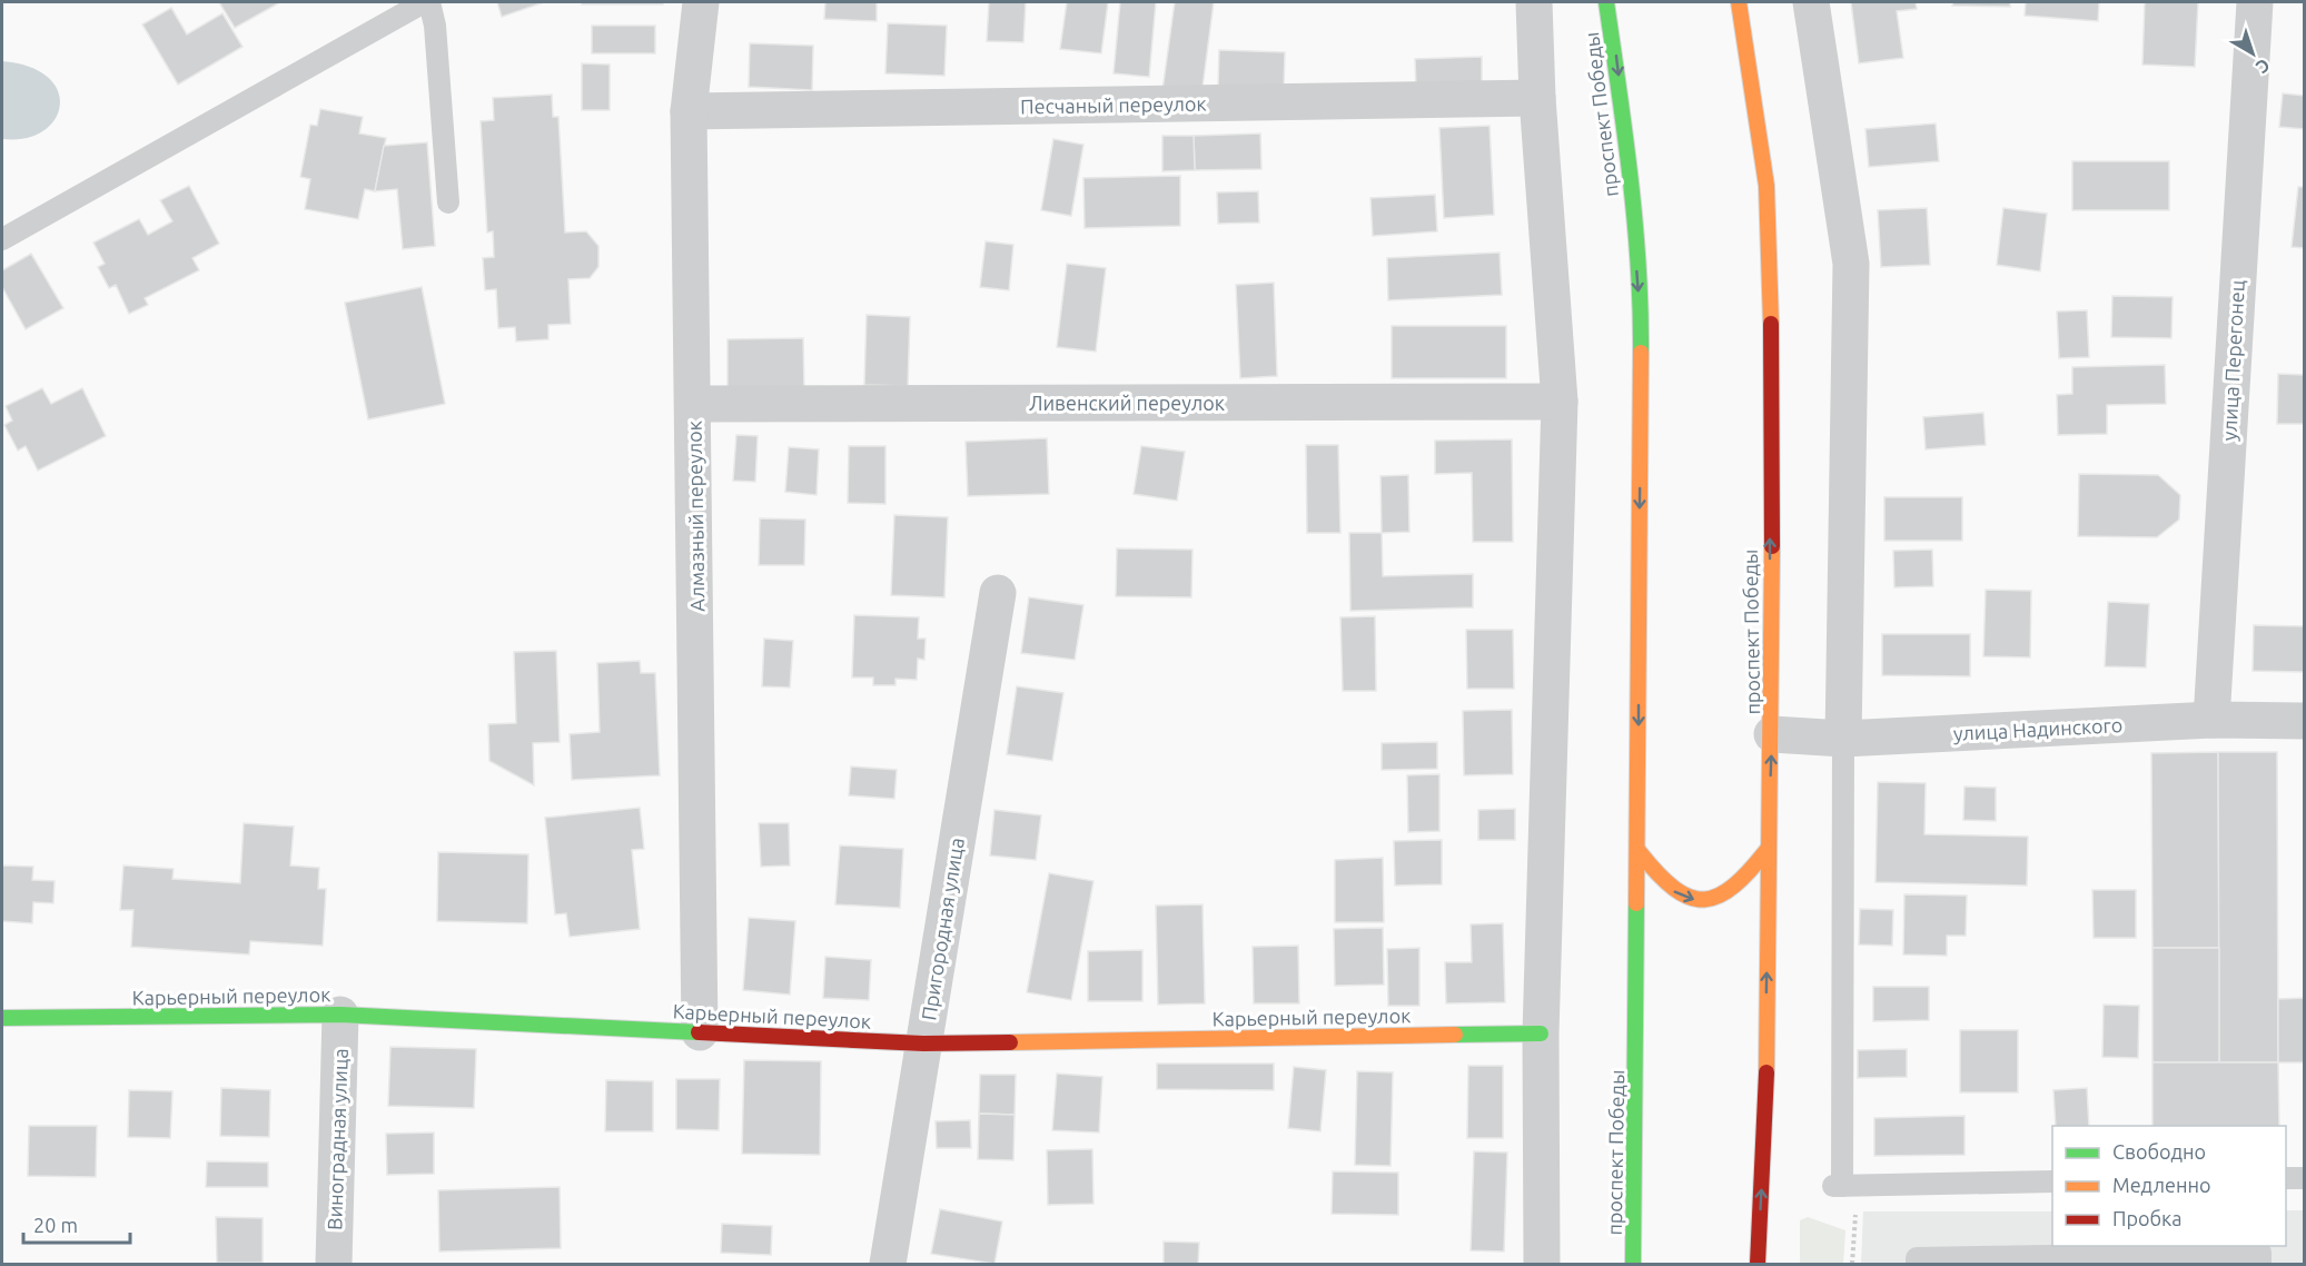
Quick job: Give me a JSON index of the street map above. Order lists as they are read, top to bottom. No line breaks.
{"streets":{"main road":["проспект Победы","Карьерный переулок"],"street":["Песчаный переулок","улица Перегонец","Ливенский переулок","Алмазный переулок","улица Надинского","Пригородная улица","Виноградная улица"]},"crossings":[["Песчаный переулок","Алмазный переулок"],["проспект Победы","улица Надинского"],["улица Перегонец","улица Надинского"],["Ливенский переулок","Алмазный переулок"],["Алмазный переулок","Карьерный переулок"],["Пригородная улица","Карьерный переулок"],["Карьерный переулок","Виноградная улица"]],"legend":["Свободно","Медленно","Пробка"],"scale_bar":"20 m","north":"bottom right"}
